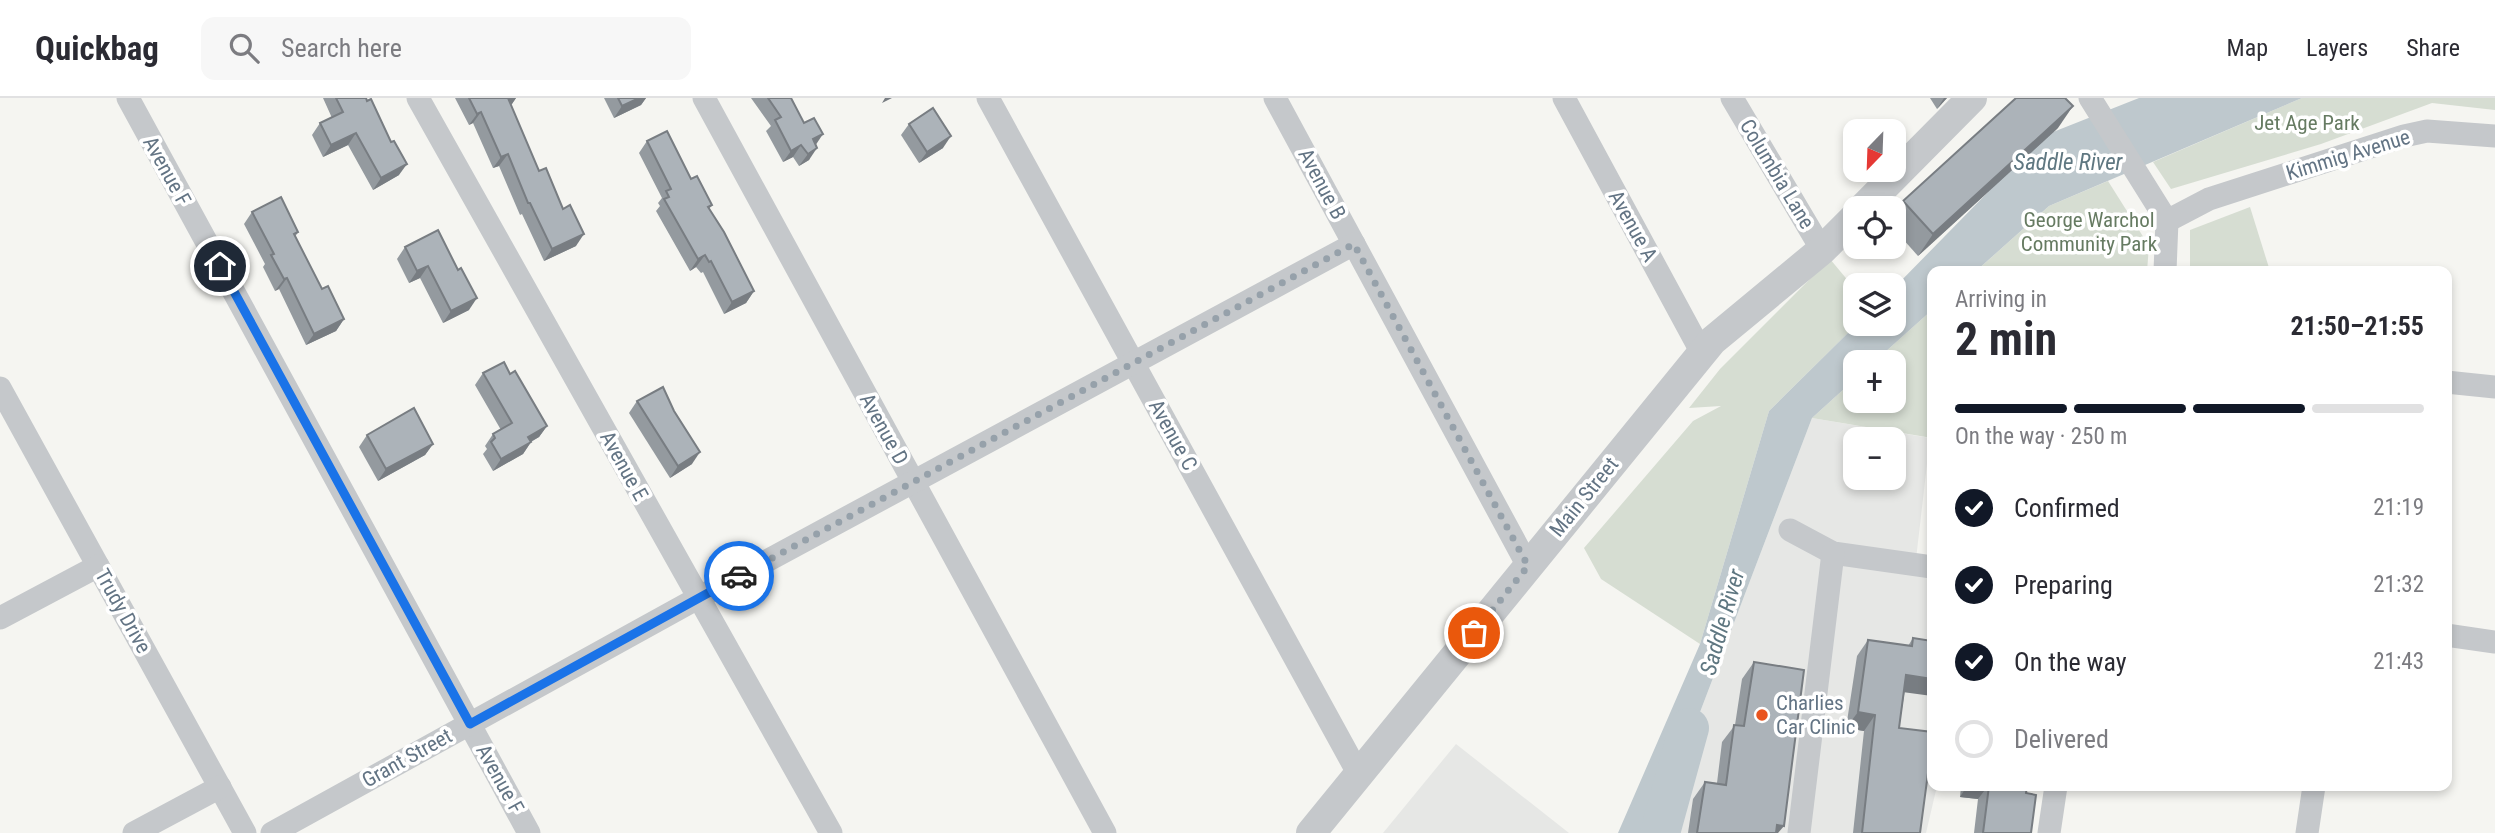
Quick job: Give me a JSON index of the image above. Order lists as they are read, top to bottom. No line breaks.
{"streets":{"street":["Kimmig Avenue","Avenue F","Columbia Lane","Avenue B","Avenue A","Avenue D","Avenue C","Avenue E","Main Street","Trudy Drive","Grant Street"]},"crossings":[["Avenue F","Grant Street"],["Columbia Lane","Main Street"],["Avenue B","Main Street"],["Avenue B","Grant Street"],["Avenue A","Main Street"],["Avenue D","Grant Street"],["Avenue C","Main Street"],["Avenue C","Grant Street"],["Avenue E","Grant Street"]],"water":["Saddle River"],"parks":["Jet Age Park","George Warchol Community Park"],"places":["Charlies Car Clinic"],"north":"bottom left","page":{"header":"Quickbag","search":"Search here","nav":["Map","Layers","Share"],"map_buttons":["+","−"],"heading":["2 min","Arriving in","21:50–21:55"],"bar":"On the way · 250 m","list":[["Confirmed","21:19"],["Preparing","21:32"],["On the way","21:43"],"Delivered"]}}
